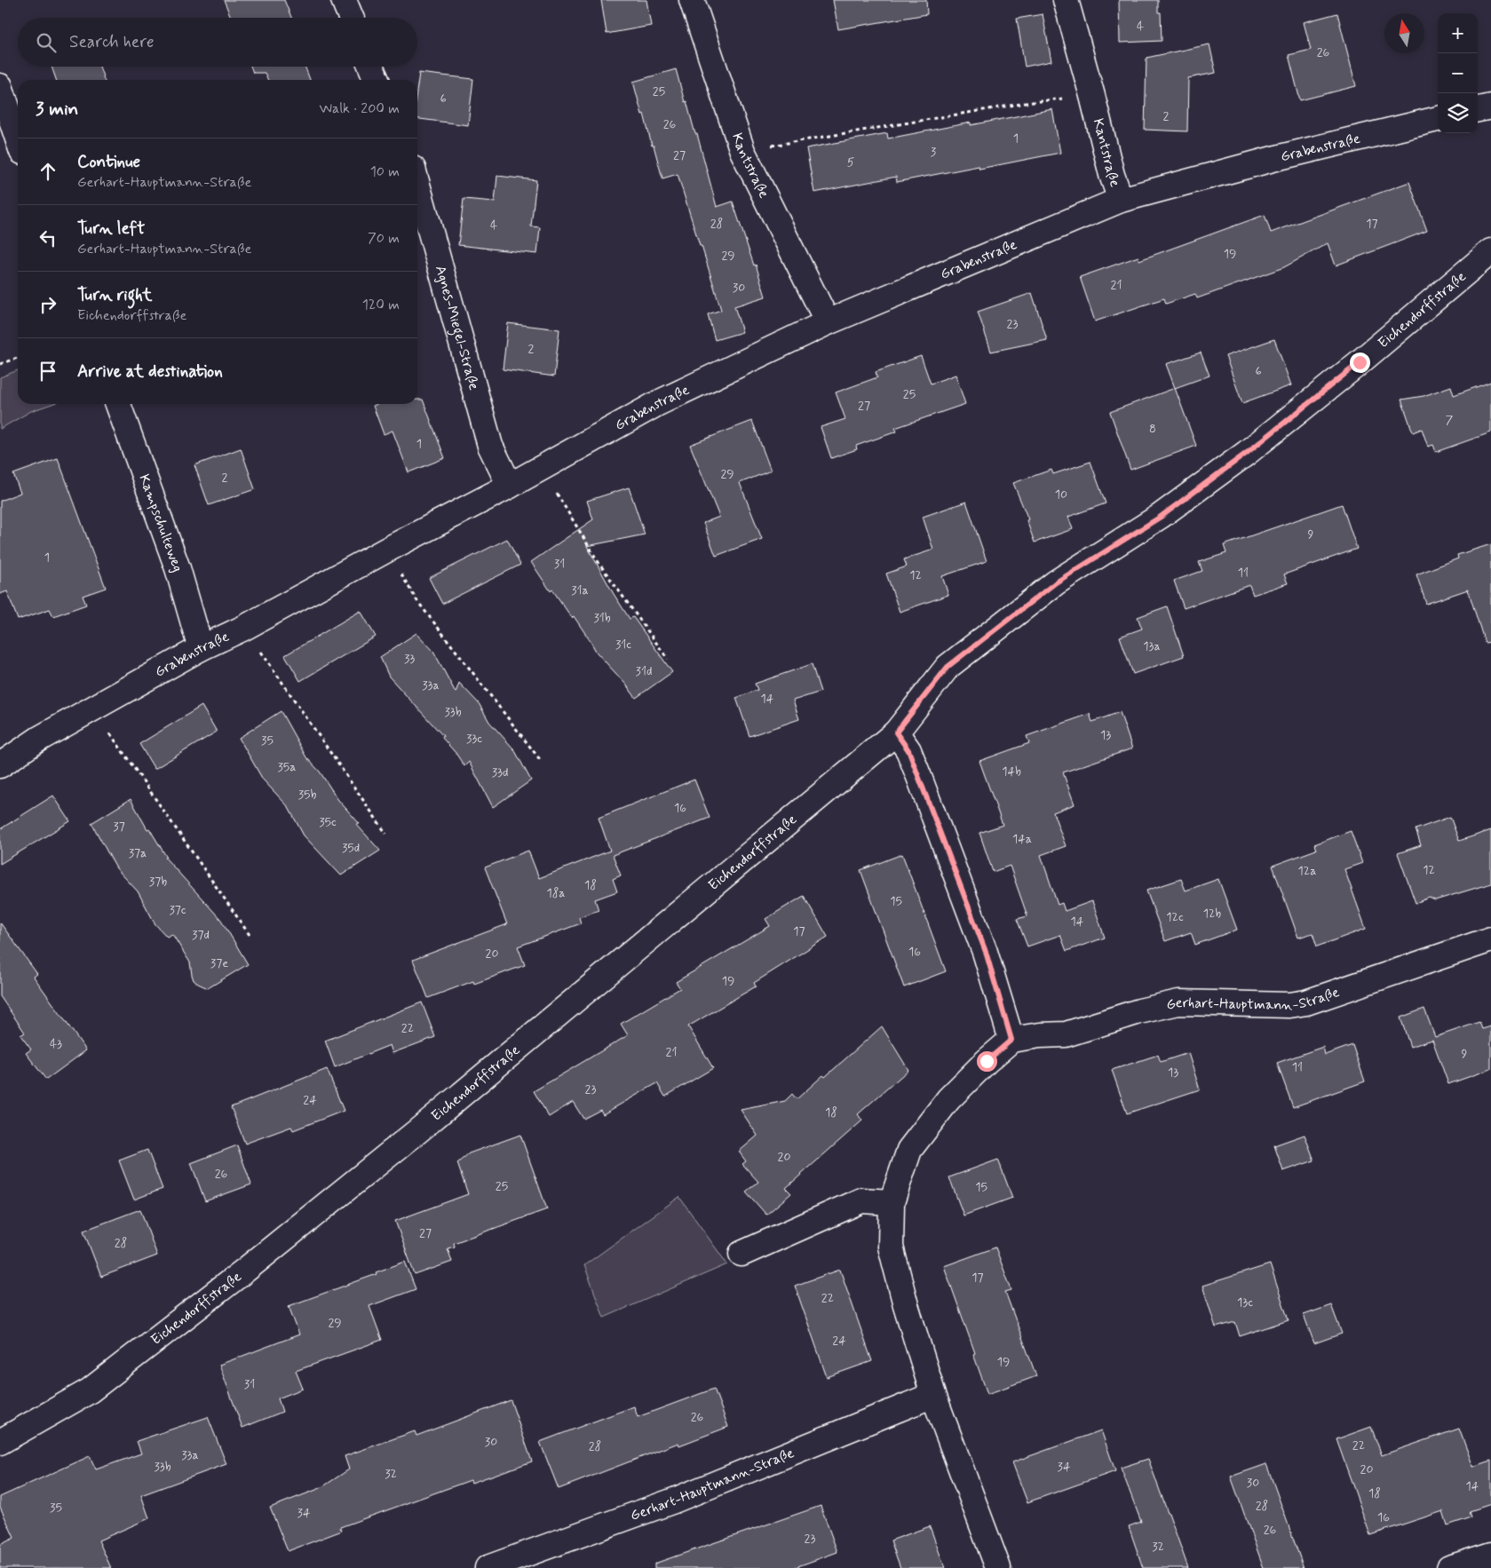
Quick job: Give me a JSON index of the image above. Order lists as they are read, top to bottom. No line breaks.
{"streets":{"street":["Grabenstraße","Kantstraße","Eichendorffstraße","Agnes-Miegel-Straße","Kampschulteweg","Gerhart-Hauptmann-Straße"]},"crossings":[["Grabenstraße","Kantstraße"],["Grabenstraße","Agnes-Miegel-Straße"],["Grabenstraße","Kampschulteweg"]],"house_numbers":["4","26","25","6","2","26","1","3","27","5","28","17","4","19","29","21","30","23","2","6","25","27","7","8","1","29","2","10","9","1","31","11","12","31a","31b","31c","13a","33","31d","33a","14","33b","13","33c","35","35a","14b","33d","35b","16","35c","37","14a","35d","37a","12","12a","37b","18","18a","15","37c","12b","12c","14","17","37d","16","20","37e","19","22","43","21","9","11","13","23","24","18","20","26","25","15","27","28","17","22","13c","29","24","19","31","26","30","22","28","33a","33b","34","20","32","30","14","18","28","35","34","16","26","23","32"],"north":"top","page":{"map_buttons":["+","−"],"search":"Search here","heading":["3 min","Walk · 200 m"],"list":[["Continue","Gerhart-Hauptmann-Straße","10 m"],["Turn left","Gerhart-Hauptmann-Straße","70 m"],["Turn right","Eichendorffstraße","120 m"],"Arrive at destination"]}}
